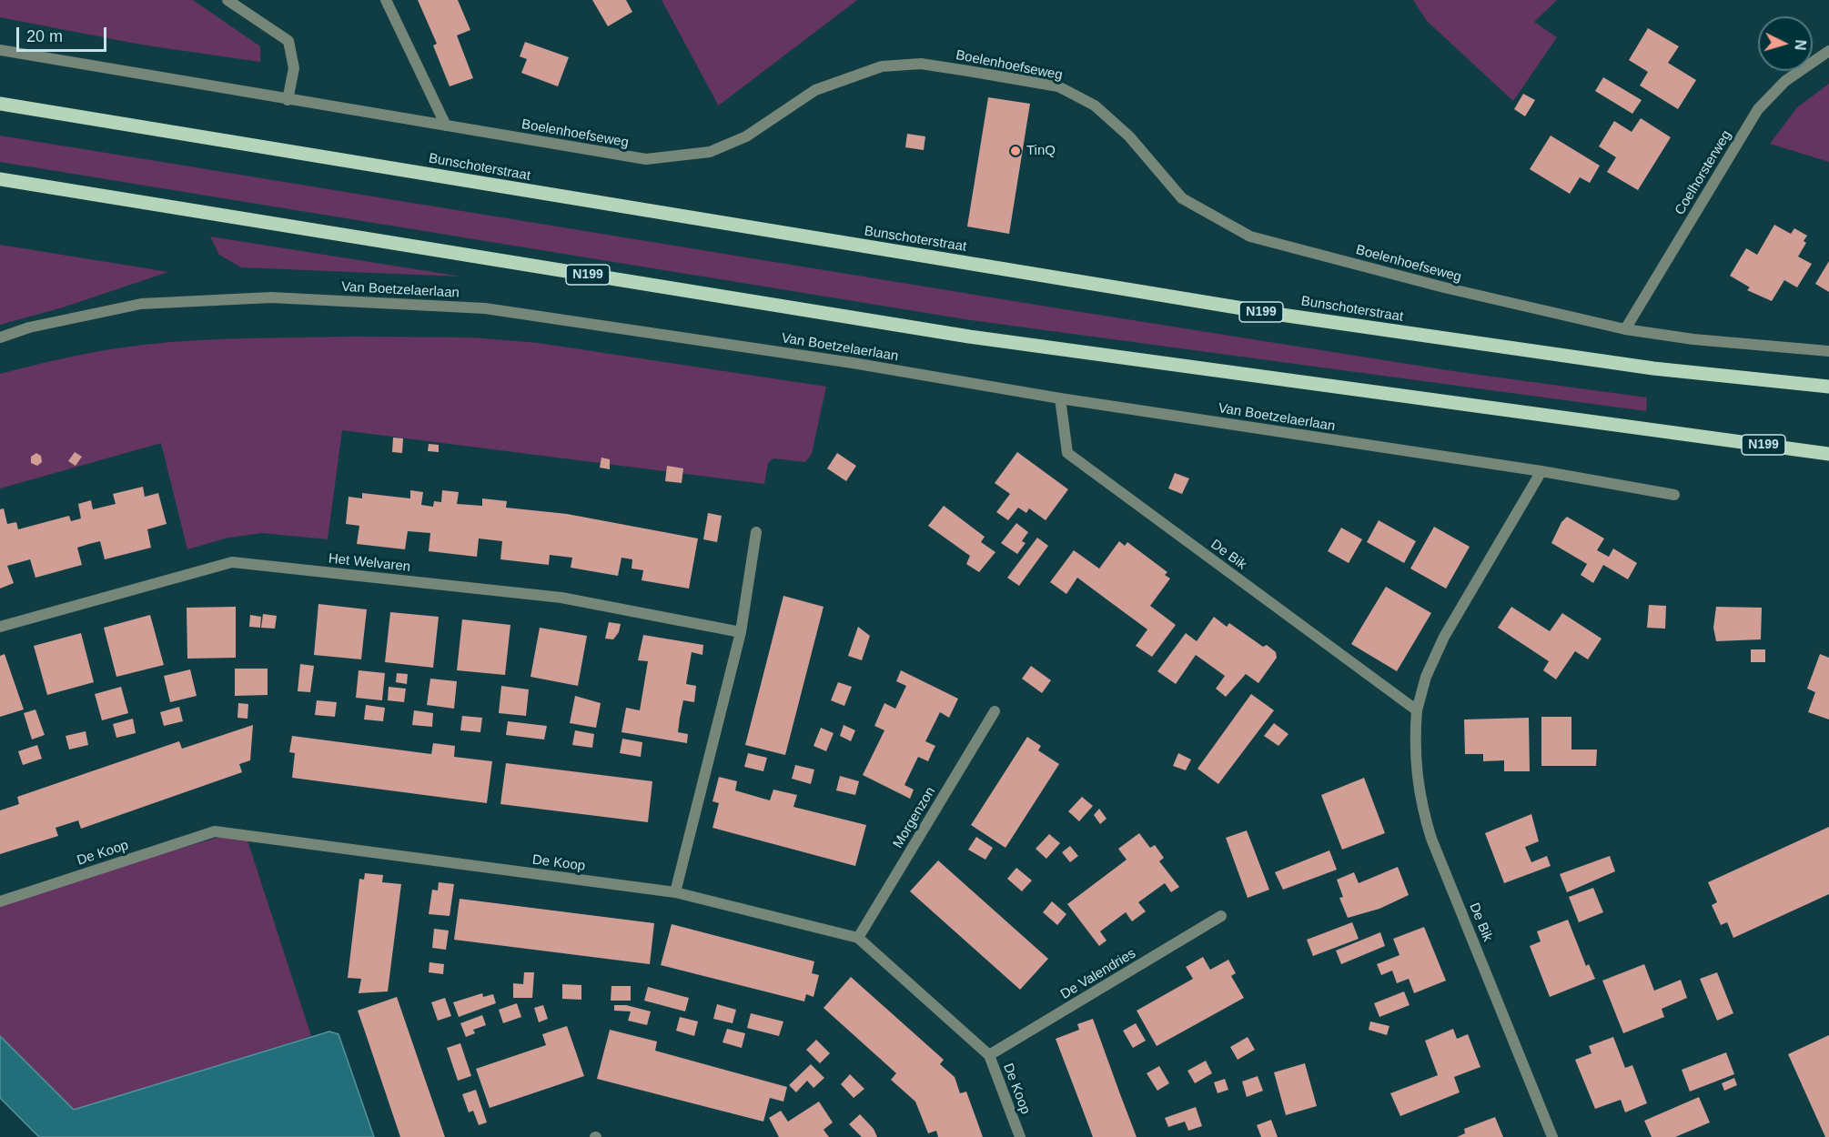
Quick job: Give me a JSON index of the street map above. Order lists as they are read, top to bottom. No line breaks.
{"streets":{"main road":["Bunschoterstraat","N199"],"street":["Boelenhoefseweg","Coelhorsterweg","Van Boetzelaerlaan","De Bik","Het Welvaren","Morgenzon","De Koop","De Valendries"]},"crossings":[["Boelenhoefseweg","Coelhorsterweg"],["Van Boetzelaerlaan","De Bik"],["Morgenzon","De Koop"],["De Koop","De Valendries"]],"places":["TinQ"],"scale_bar":"20 m","north":"right"}
